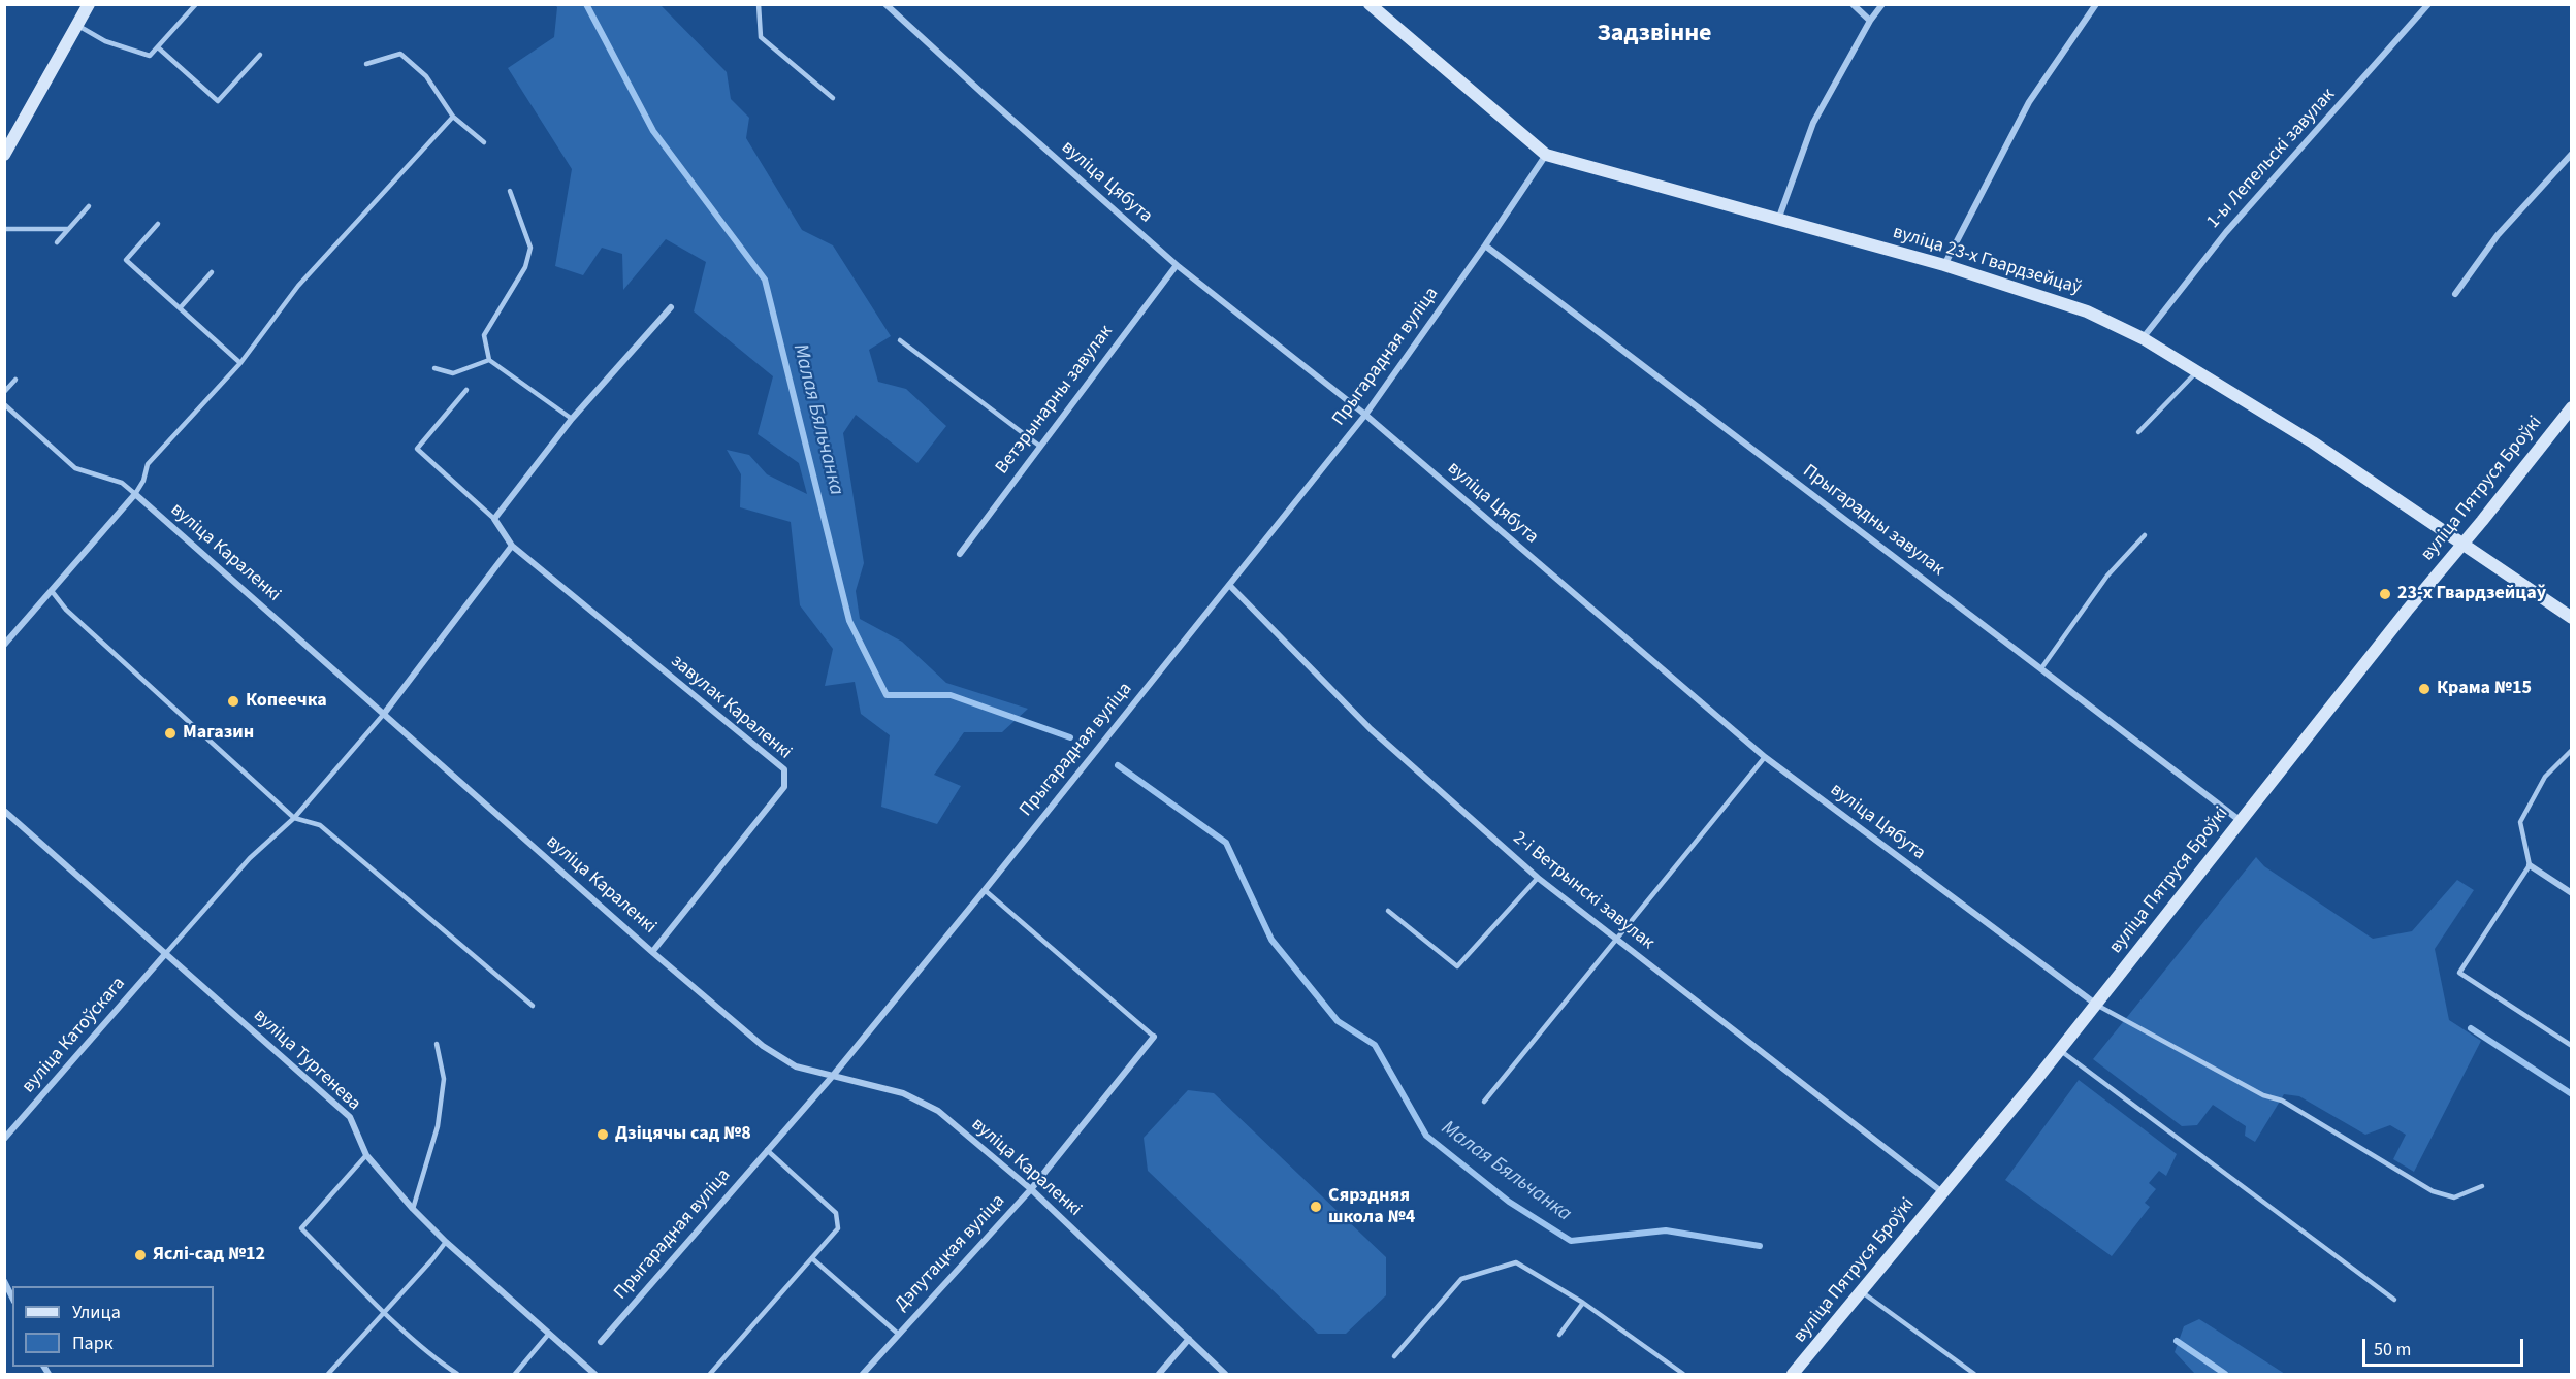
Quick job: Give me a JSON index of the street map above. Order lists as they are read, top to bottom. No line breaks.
{"streets":{"street":["1-ы Лепельскі завулак","вуліца Цябута","вуліца 23-х Гвардзейцаў","Прыгарадная вуліца","Ветэрынарны завулак","вуліца Пятруся Броўкі","Прыгарадны завулак","вуліца Караленкі","завулак Караленкі","2-і Ветрынскі завулак","вуліца Катоўскага","вуліца Тургенева","Дэпутацкая вуліца"]},"crossings":[["1-ы Лепельскі завулак","вуліца 23-х Гвардзейцаў"],["вуліца Цябута","Прыгарадная вуліца"],["вуліца Цябута","Ветэрынарны завулак"],["вуліца Цябута","вуліца Пятруся Броўкі"],["вуліца 23-х Гвардзейцаў","Прыгарадная вуліца"],["вуліца 23-х Гвардзейцаў","вуліца Пятруся Броўкі"],["Прыгарадная вуліца","Прыгарадны завулак"],["Прыгарадная вуліца","вуліца Караленкі"],["Прыгарадная вуліца","2-і Ветрынскі завулак"],["вуліца Пятруся Броўкі","Прыгарадны завулак"],["вуліца Пятруся Броўкі","2-і Ветрынскі завулак"],["вуліца Караленкі","завулак Караленкі"],["вуліца Караленкі","Дэпутацкая вуліца"],["вуліца Катоўскага","вуліца Тургенева"]],"districts":["Задзвінне"],"water":["Малая Бяльчанка"],"places":["23-х Гвардзейцаў","Крама №15","Копеечка","Магазин","Дзіцячы сад №8","Сярэдняя школа №4","Яслі-сад №12"],"legend":["Улица","Парк"],"scale_bar":"50 m"}
